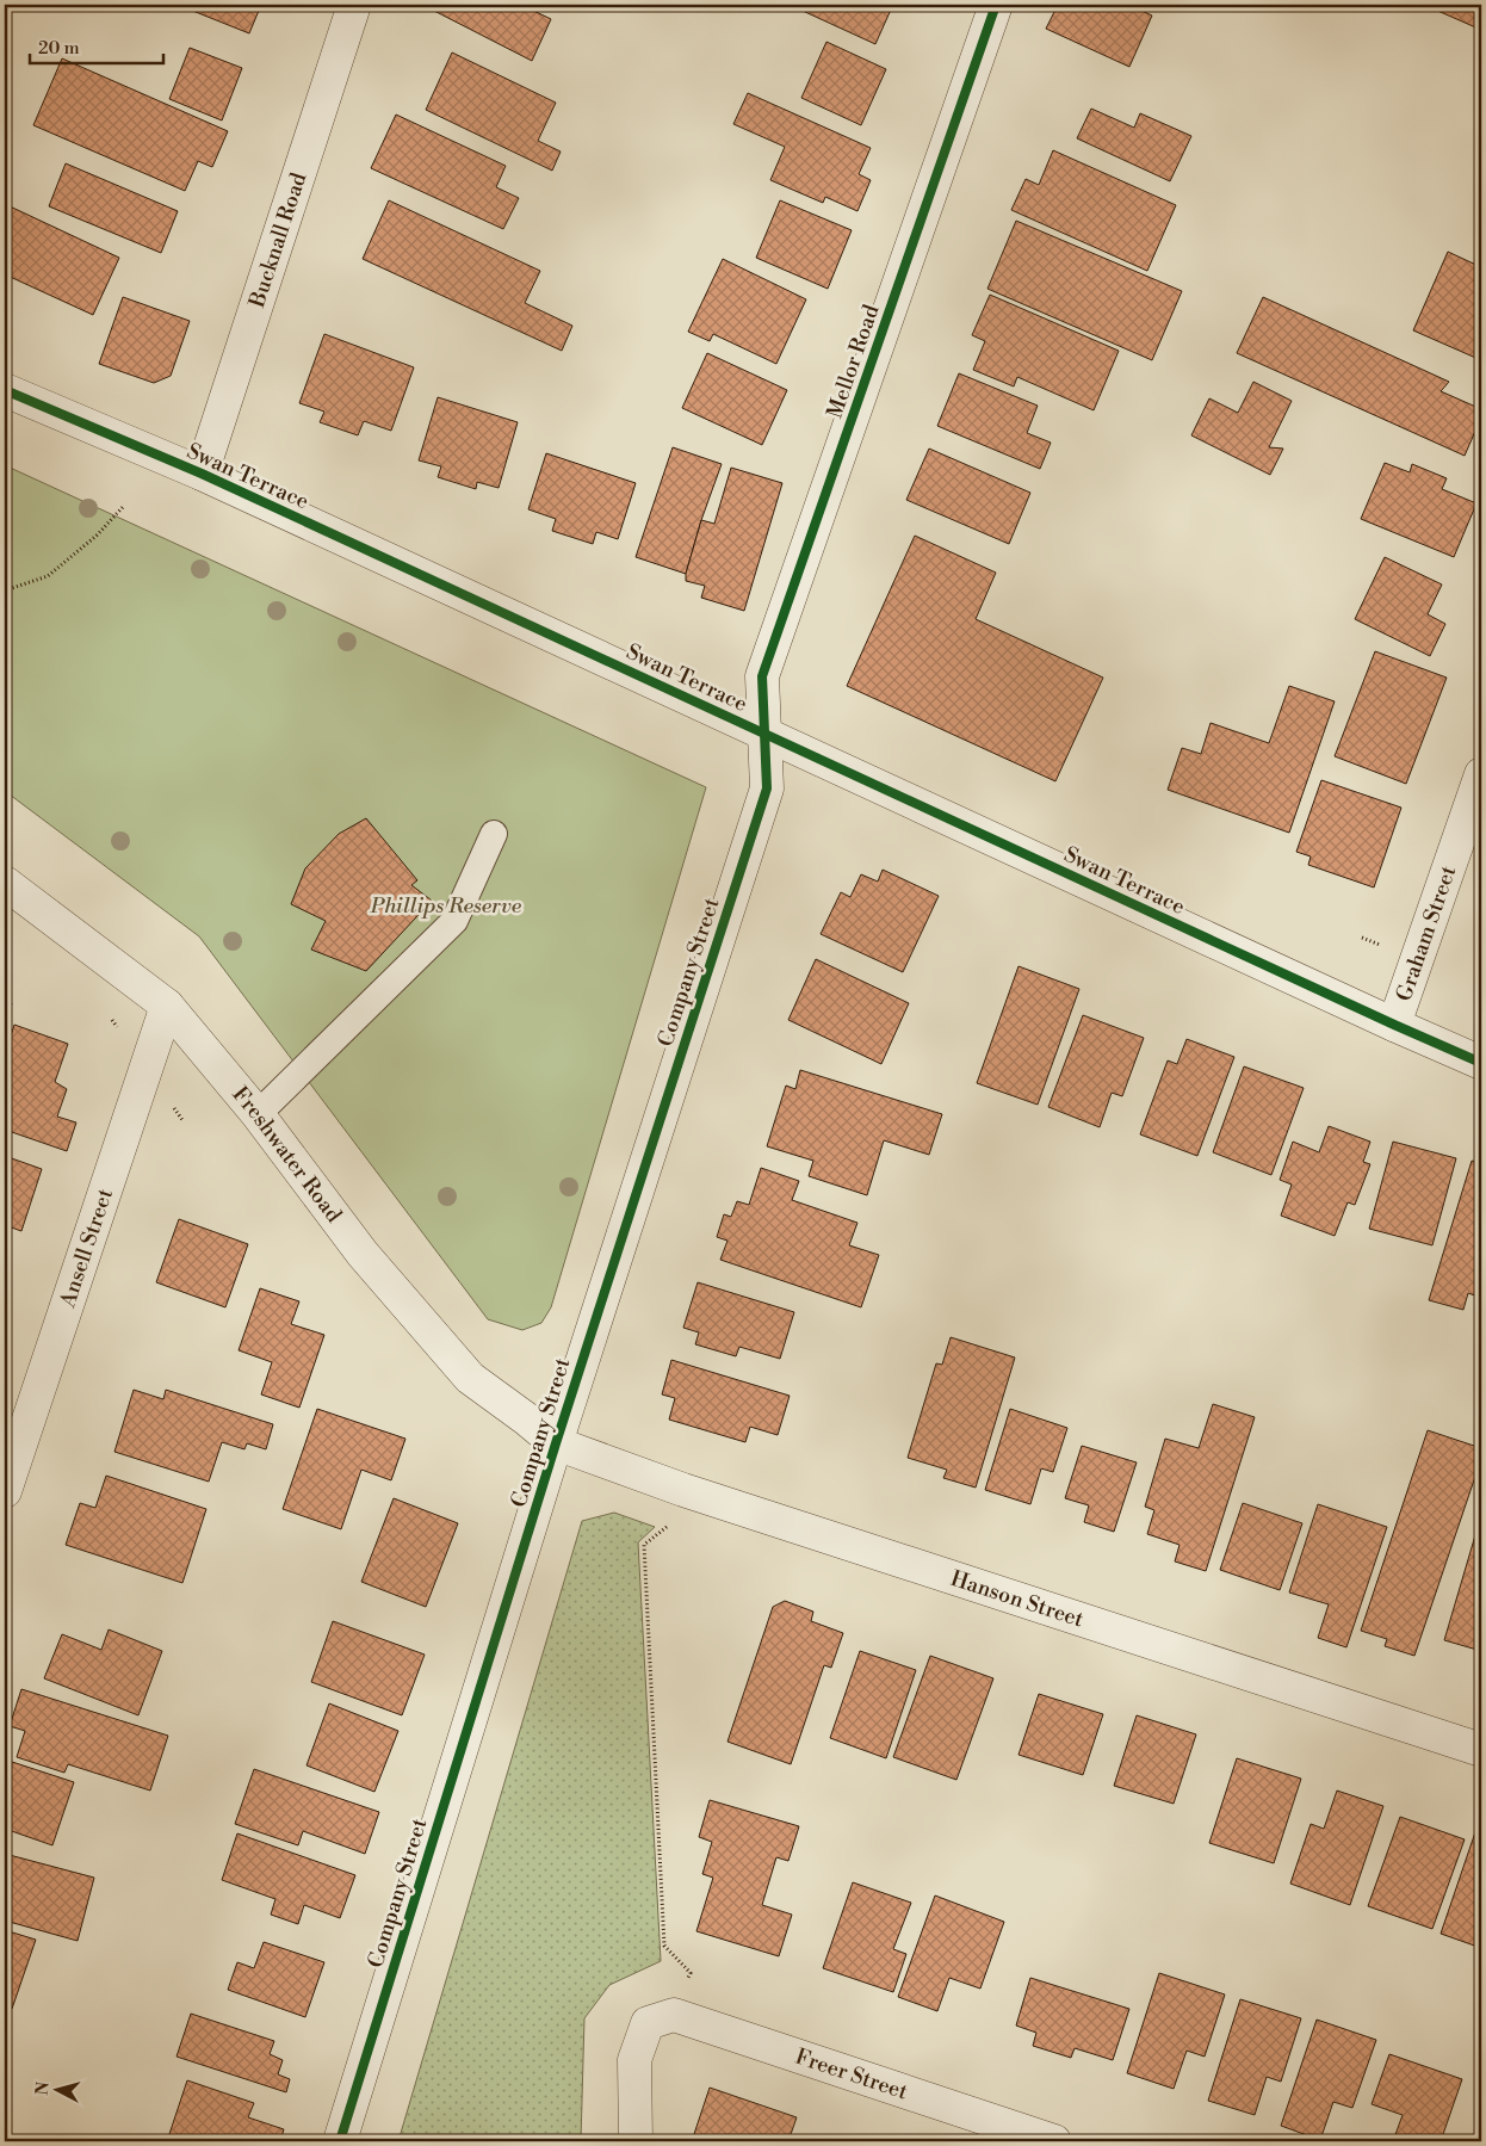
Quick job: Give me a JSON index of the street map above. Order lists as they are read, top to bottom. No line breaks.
{"streets":{"street":["Bucknall Road","Mellor Road","Swan Terrace","Graham Street","Company Street","Freshwater Road","Ansell Street","Hanson Street","Freer Street"]},"crossings":[["Bucknall Road","Swan Terrace"],["Mellor Road","Swan Terrace"],["Mellor Road","Company Street"],["Swan Terrace","Graham Street"],["Swan Terrace","Company Street"],["Company Street","Freshwater Road"],["Company Street","Hanson Street"],["Freshwater Road","Ansell Street"],["Freshwater Road","Hanson Street"]],"parks":["Phillips Reserve"],"scale_bar":"20 m","north":"left"}
